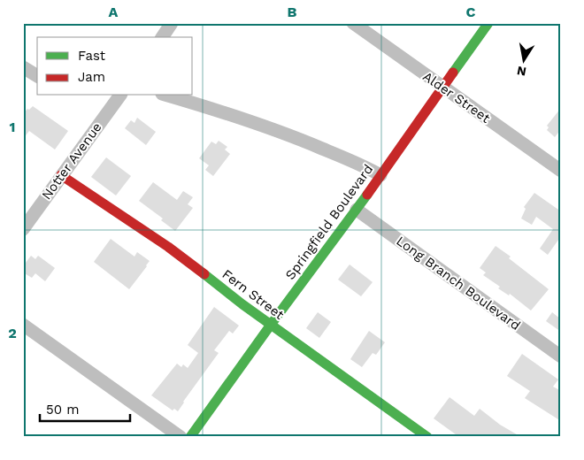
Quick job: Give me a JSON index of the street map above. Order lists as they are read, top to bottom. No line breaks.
{"streets":{"street":["Alder Street","Notter Avenue","Springfield Boulevard","Long Branch Boulevard","Fern Street"]},"crossings":[["Alder Street","Springfield Boulevard"],["Notter Avenue","Fern Street"],["Springfield Boulevard","Long Branch Boulevard"],["Springfield Boulevard","Fern Street"]],"legend":["Fast","Jam"],"scale_bar":"50 m","north":"bottom","grid":{"columns":["A","B","C"],"rows":["1","2"]}}
